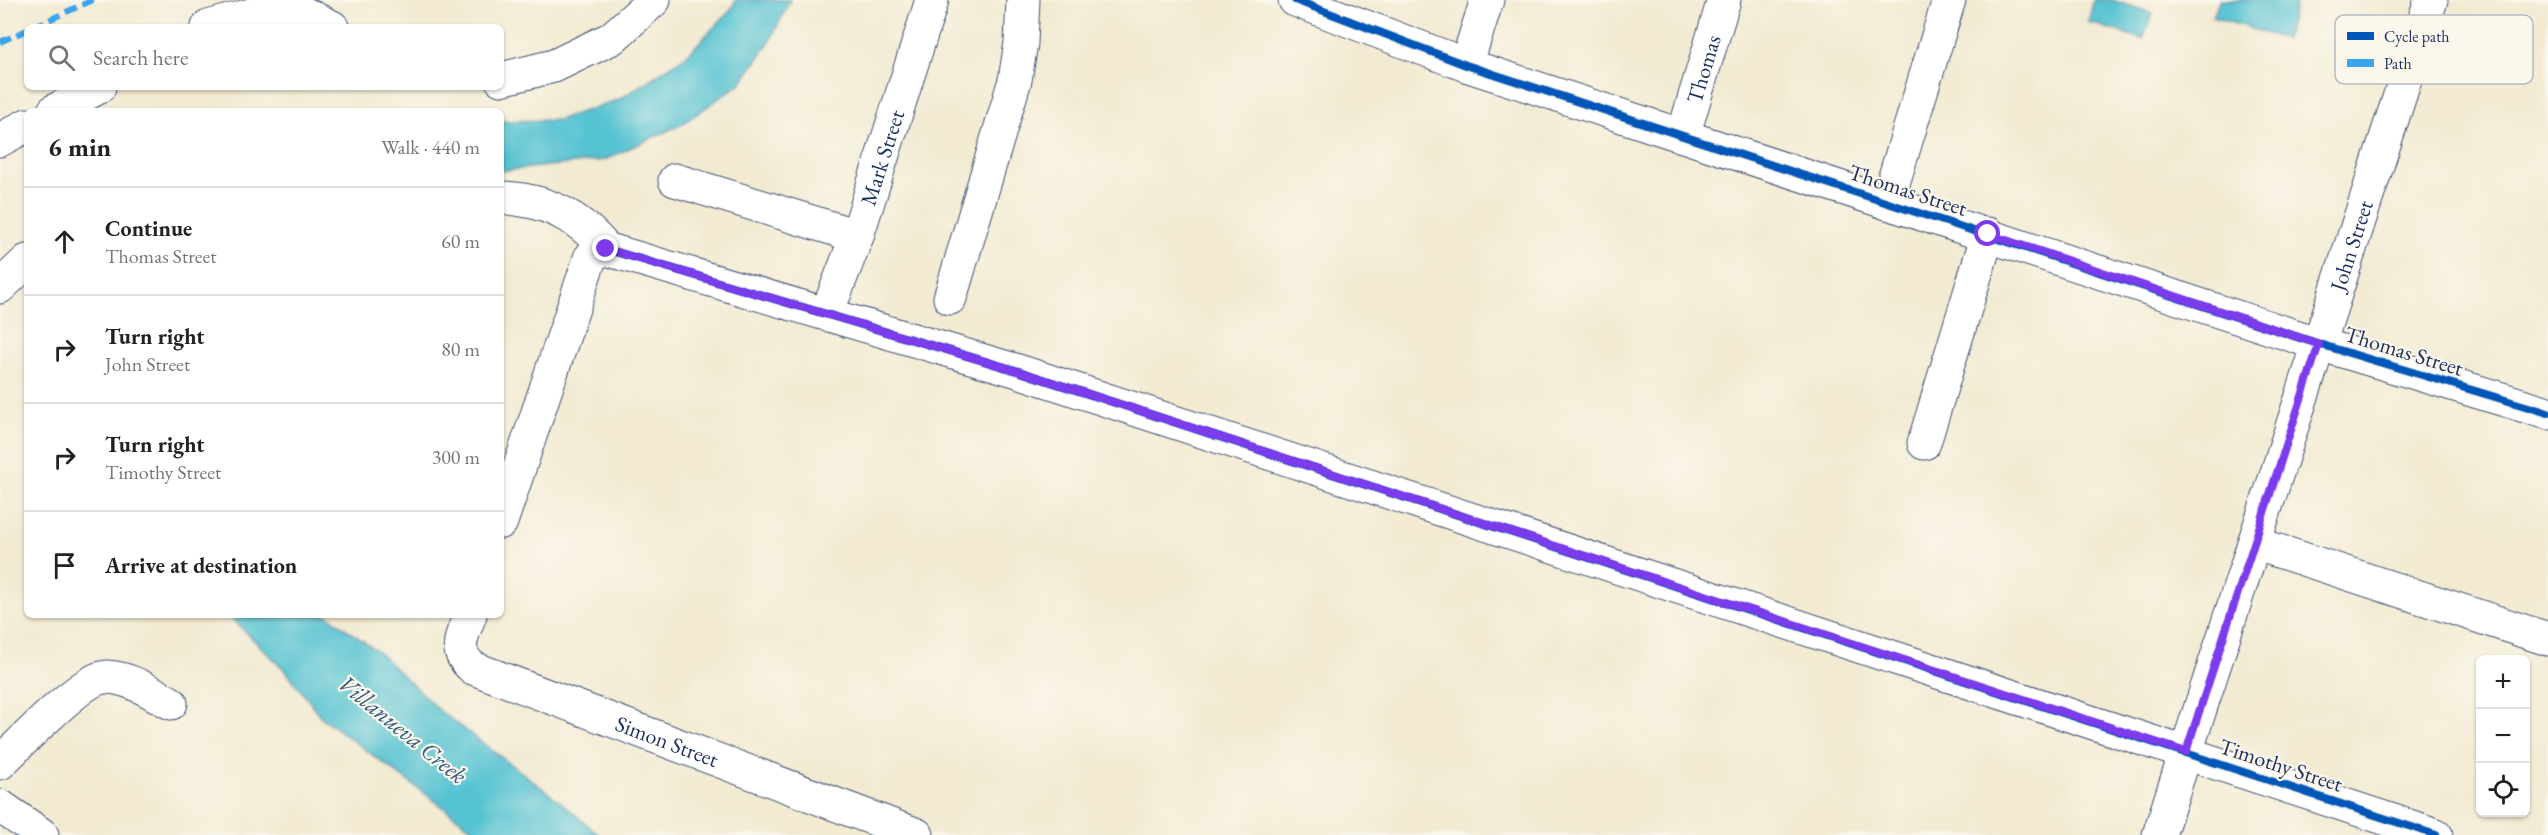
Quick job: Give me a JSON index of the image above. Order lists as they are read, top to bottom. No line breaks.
{"streets":{"street":["Thomas","Mark Street","Thomas Street","John Street","Simon Street","Timothy Street"]},"crossings":[["Thomas","Thomas Street"],["Mark Street","Timothy Street"],["Thomas Street","John Street"],["John Street","Timothy Street"]],"water":["Villanueva Creek"],"legend":["Cycle path","Path"],"page":{"search":"Search here","heading":["6 min","Walk · 440 m"],"list":[["Continue","Thomas Street","60 m"],["Turn right","John Street","80 m"],["Turn right","Timothy Street","300 m"],"Arrive at destination"],"map_buttons":["+","−"]}}
